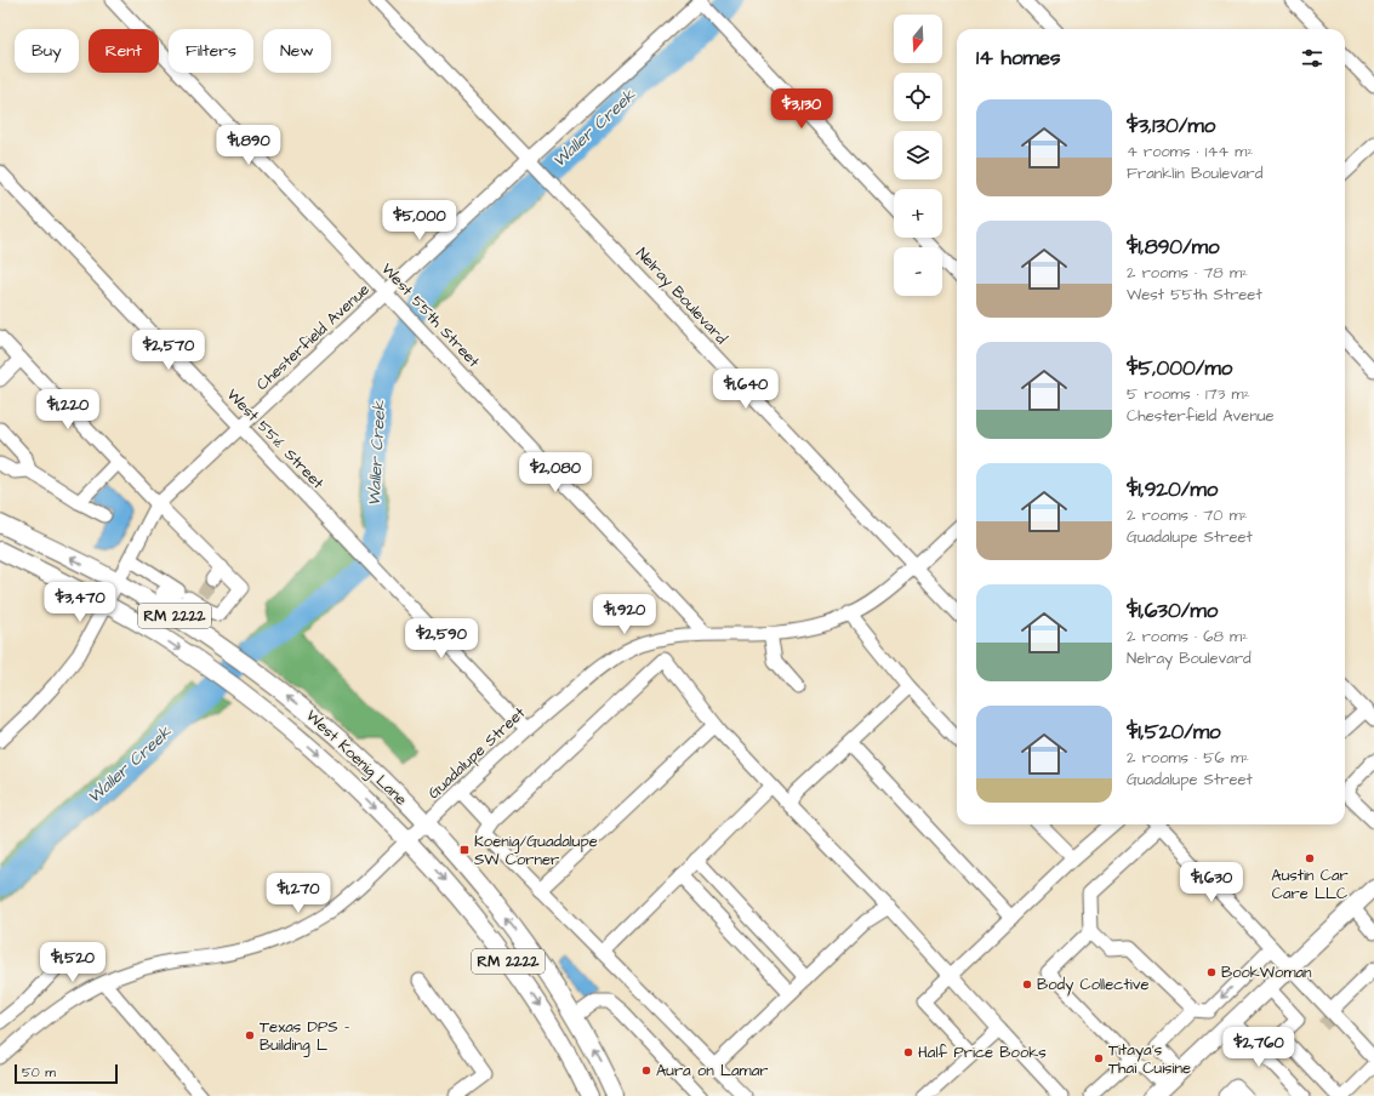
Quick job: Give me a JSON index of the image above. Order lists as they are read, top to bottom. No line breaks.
{"streets":{"main road":["RM 2222","West Koenig Lane"],"street":["Nelray Boulevard","West 55th Street","Chesterfield Avenue","West 55½ Street","Guadalupe Street"]},"crossings":[["Nelray Boulevard","Chesterfield Avenue"],["Nelray Boulevard","Guadalupe Street"],["West 55th Street","Chesterfield Avenue"],["West 55th Street","Guadalupe Street"],["Chesterfield Avenue","West 55½ Street"],["Chesterfield Avenue","West Koenig Lane"],["West 55½ Street","Guadalupe Street"],["Guadalupe Street","West Koenig Lane"]],"water":["Waller Creek"],"places":{"transit":["Koenig/Guadalupe SW Corner"],"other":["Austin Car Care LLC","BookWoman","Body Collective","Texas DPS - Building L","Half Price Books","Titaya's Thai Cuisine","Aura on Lamar"]},"scale_bar":"50 m","north":"bottom","page":{"map_buttons":["+","−"],"chip":["Buy","Rent","Filters","New"],"heading":"14 homes","list":[{"name":"$3,130/mo","note":"4 rooms · 144 m² · Franklin Boulevard"},{"name":"$1,890/mo","note":"2 rooms · 78 m² · West 55th Street"},{"name":"$5,000/mo","note":"5 rooms · 173 m² · Chesterfield Avenue"},{"name":"$1,920/mo","note":"2 rooms · 70 m² · Guadalupe Street"},{"name":"$1,630/mo","note":"2 rooms · 68 m² · Nelray Boulevard"},{"name":"$1,520/mo","note":"2 rooms · 56 m² · Guadalupe Street"}],"price":["$3,130","$1,890","$5,000","$2,570","$1,640","$1,220","$2,080","$3,470","$1,920","$2,590","$1,630","$1,270","$1,520","$2,760"],"scale":"50 m"}}
